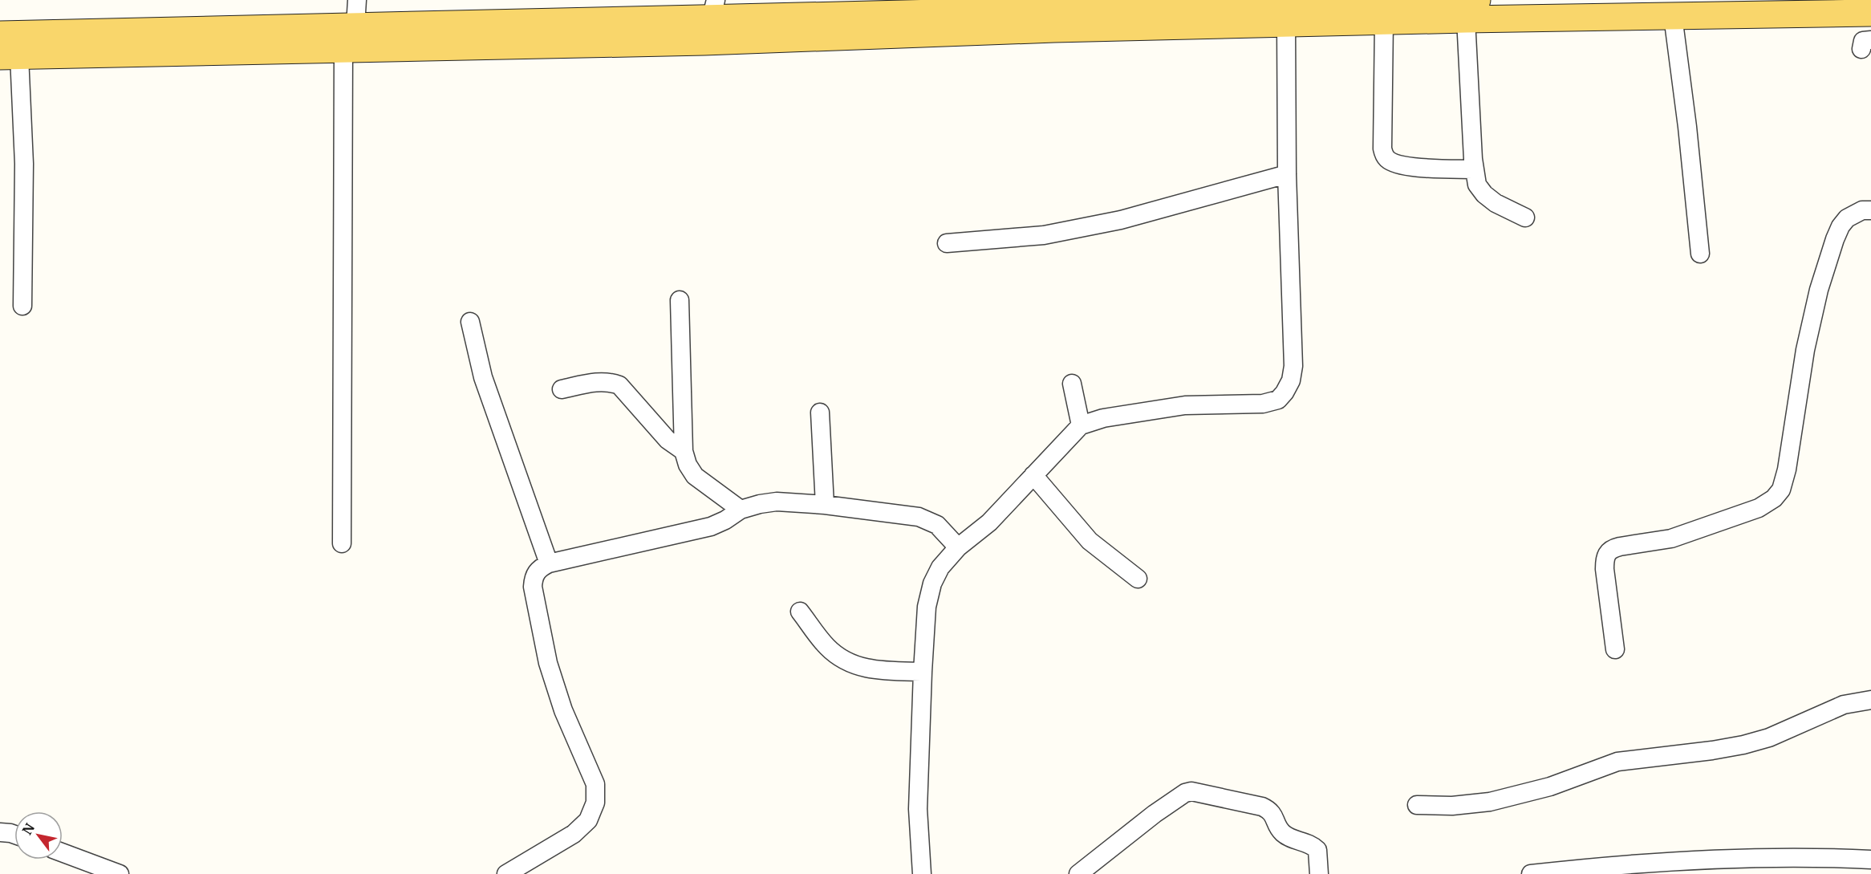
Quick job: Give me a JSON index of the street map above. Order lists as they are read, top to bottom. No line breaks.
{"north":"top left"}
